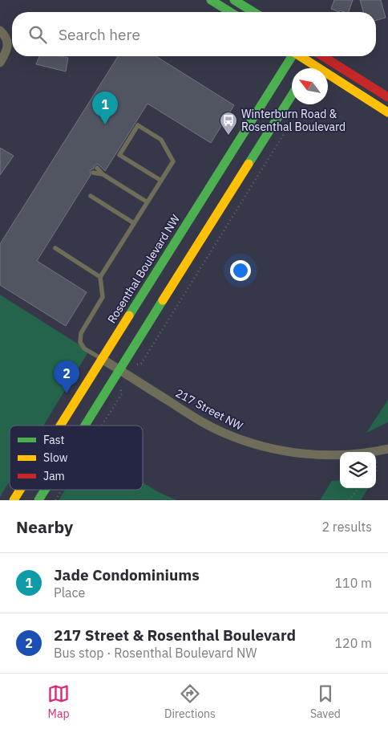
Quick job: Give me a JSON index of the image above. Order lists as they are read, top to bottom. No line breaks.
{"streets":{"street":["Rosenthal Boulevard NW","217 Street NW"]},"crossings":[["Rosenthal Boulevard NW","217 Street NW"]],"places":{"bus stop":["Winterburn Road & Rosenthal Boulevard"]},"legend":["Fast","Slow","Jam"],"north":"top left","page":{"search":"Search here","pins":["1","2"],"heading":["Nearby","2 results"],"list":[{"mark":"1","name":"Jade Condominiums","note":"Place","value":"110 m"},{"mark":"2","name":"217 Street & Rosenthal Boulevard","note":"Bus stop · Rosenthal Boulevard NW","value":"120 m"}],"nav":["Map","Directions","Saved"]}}
